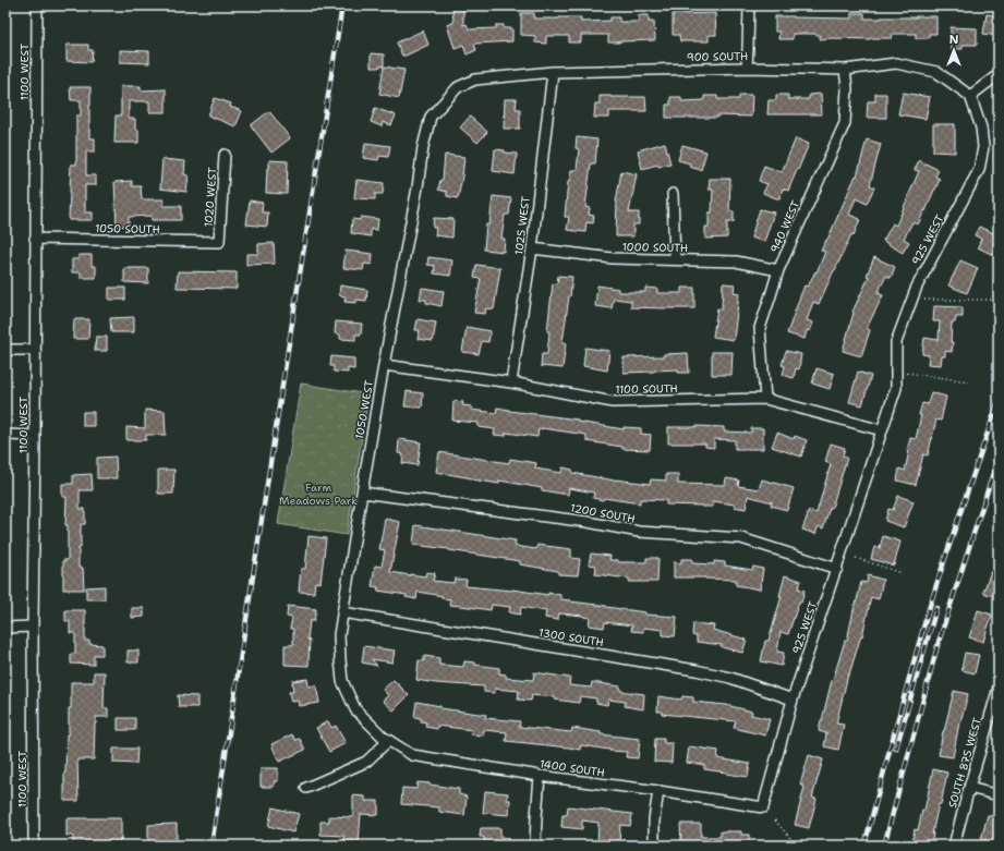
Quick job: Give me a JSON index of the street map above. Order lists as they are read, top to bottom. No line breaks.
{"streets":{"street":["900 SOUTH","1100 WEST","1020 WEST","1025 WEST","940 WEST","1050 SOUTH","925 WEST","1000 SOUTH","1100 SOUTH","1050 WEST","1200 SOUTH","1300 SOUTH","SOUTH 875 WEST","1400 SOUTH"]},"crossings":[["900 SOUTH","1025 WEST"],["900 SOUTH","940 WEST"],["900 SOUTH","925 WEST"],["900 SOUTH","1050 WEST"],["1100 WEST","1050 SOUTH"],["1020 WEST","1050 SOUTH"],["1025 WEST","1000 SOUTH"],["1025 WEST","1100 SOUTH"],["940 WEST","1000 SOUTH"],["940 WEST","1100 SOUTH"],["925 WEST","1100 SOUTH"],["925 WEST","1200 SOUTH"],["925 WEST","1300 SOUTH"],["925 WEST","1400 SOUTH"],["1100 SOUTH","1050 WEST"],["1050 WEST","1200 SOUTH"],["1050 WEST","1300 SOUTH"],["1050 WEST","1400 SOUTH"]],"parks":["Farm Meadows Park"],"north":"top"}
